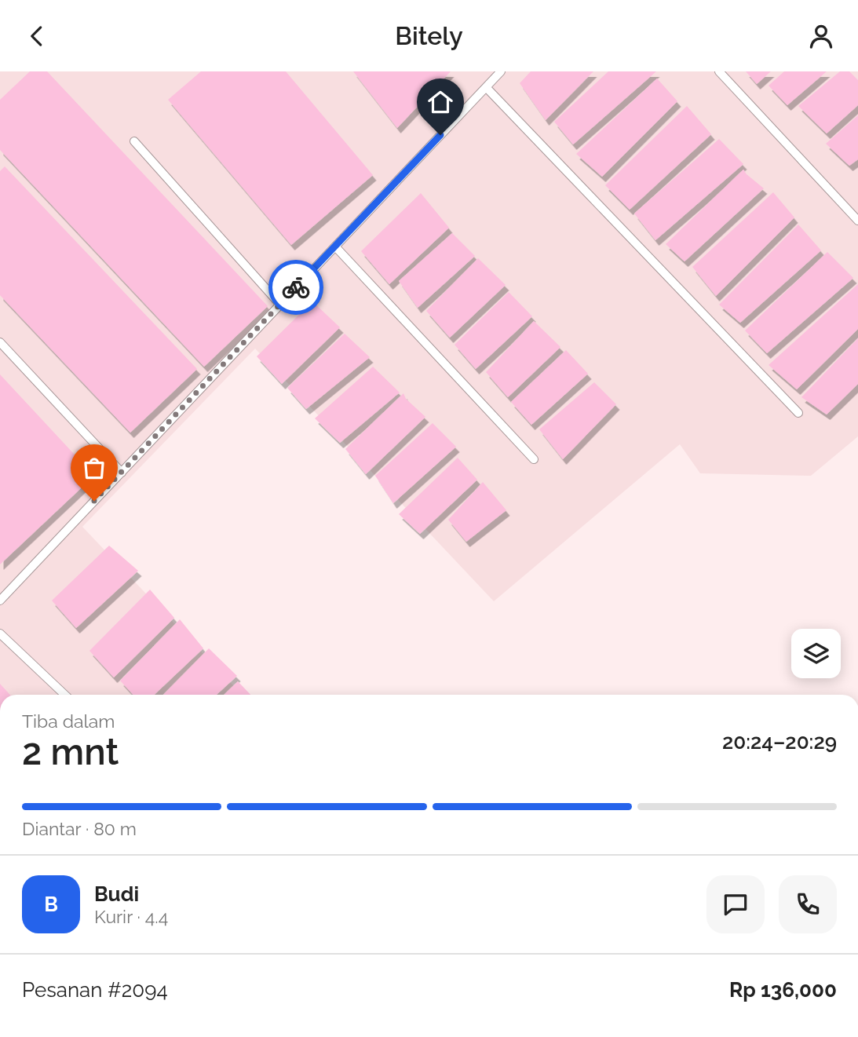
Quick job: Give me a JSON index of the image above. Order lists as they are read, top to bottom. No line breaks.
{"page":{"header":"Bitely","heading":["2 mnt","Tiba dalam","20:24–20:29"],"panel":["Budi","Kurir · 4.4","Pesanan #2094","Rp 136,000"],"bar":"Diantar · 80 m","round":"B"}}
